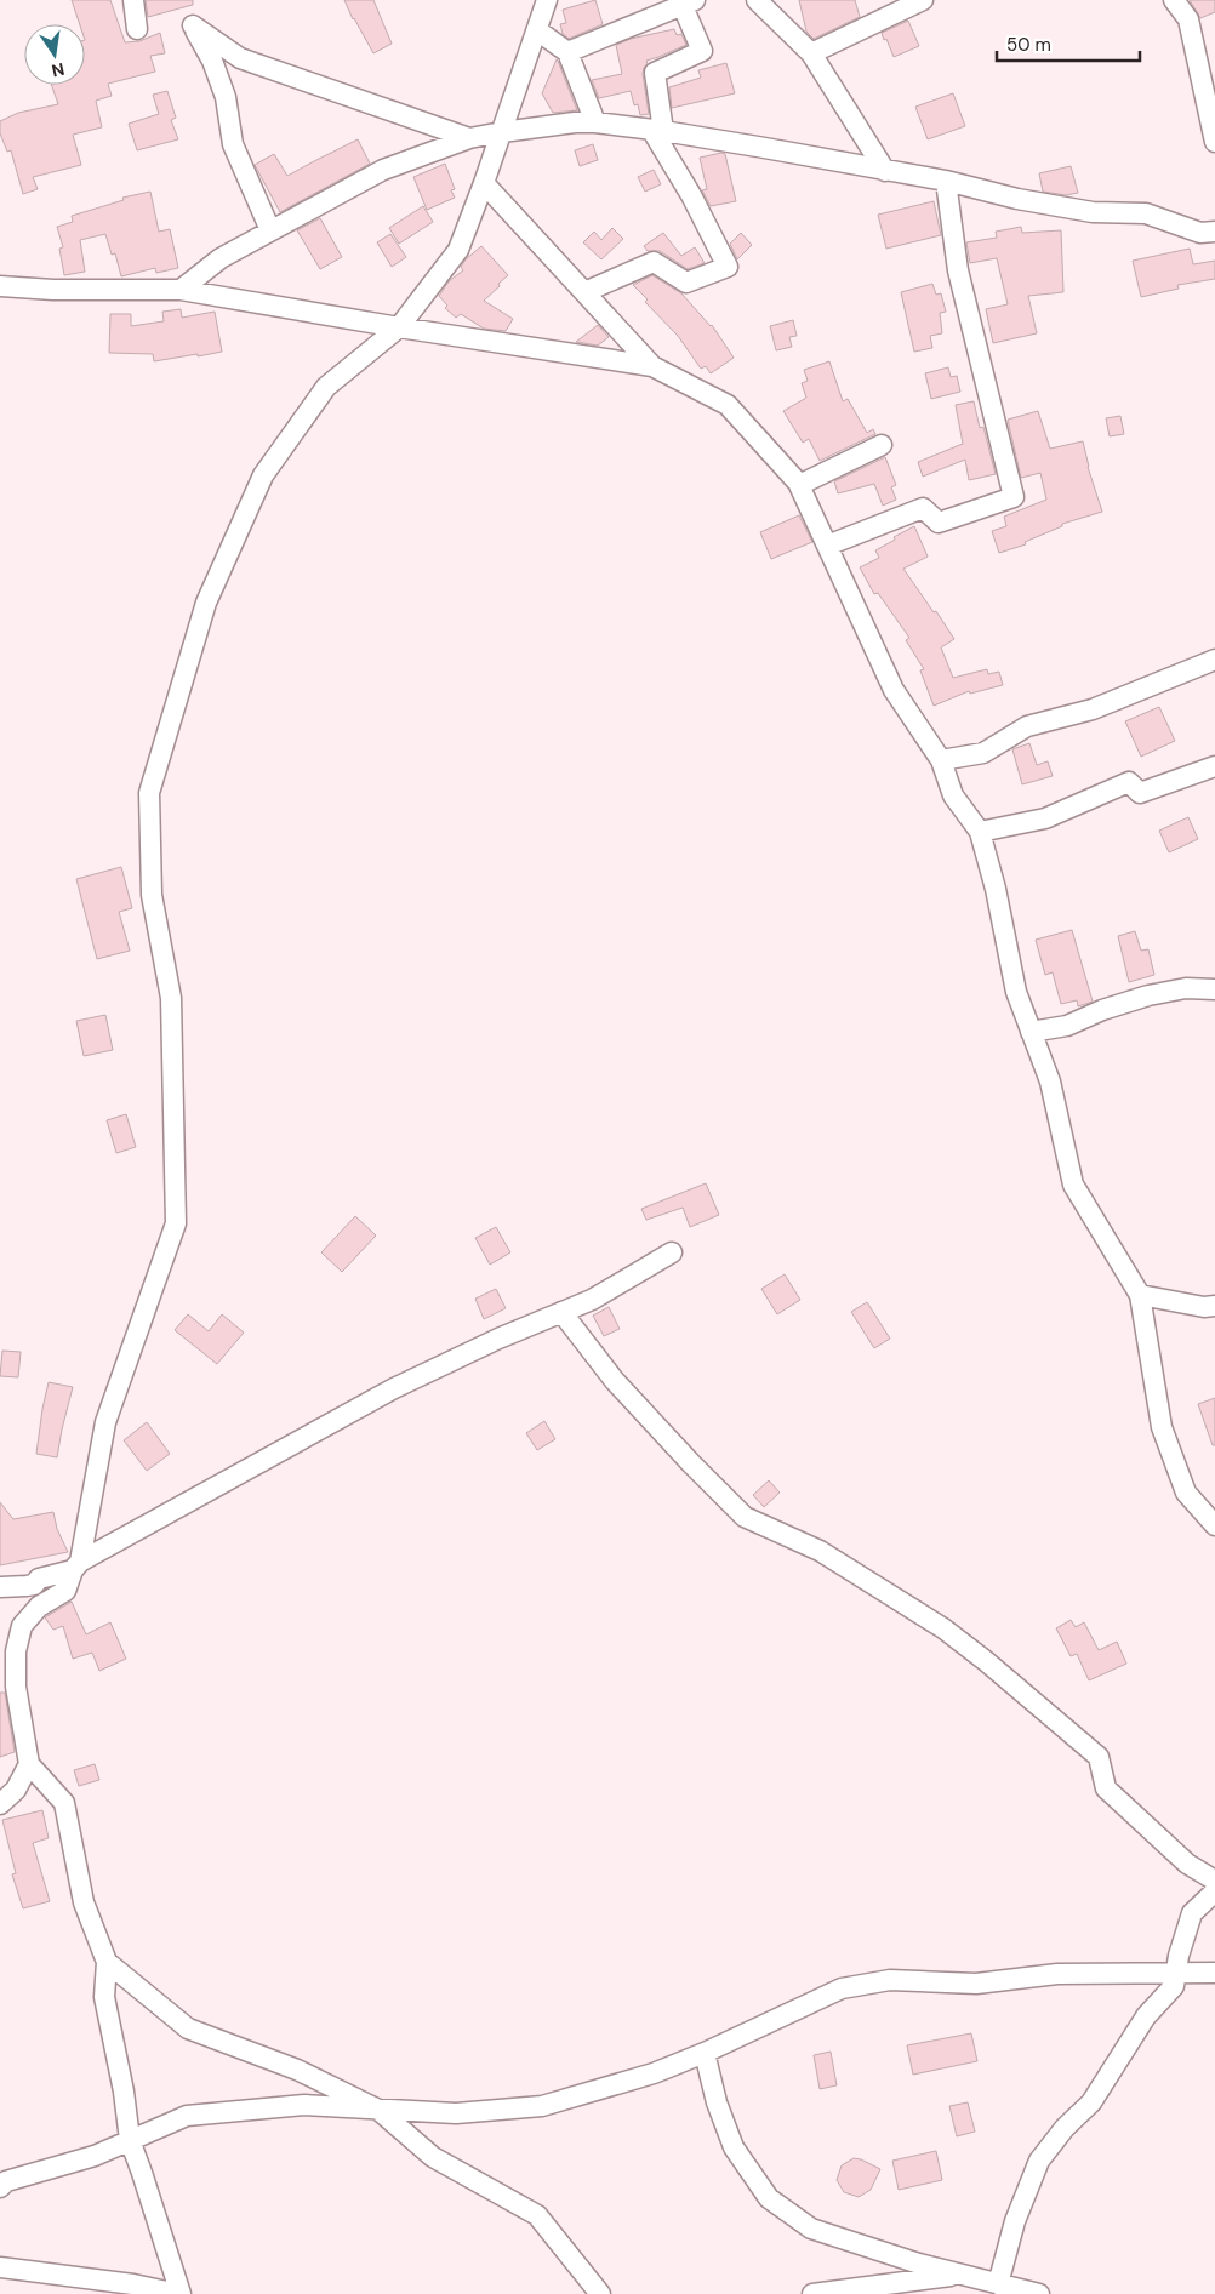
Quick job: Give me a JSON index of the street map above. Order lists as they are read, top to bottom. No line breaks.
{"scale_bar":"50 m","north":"bottom"}
